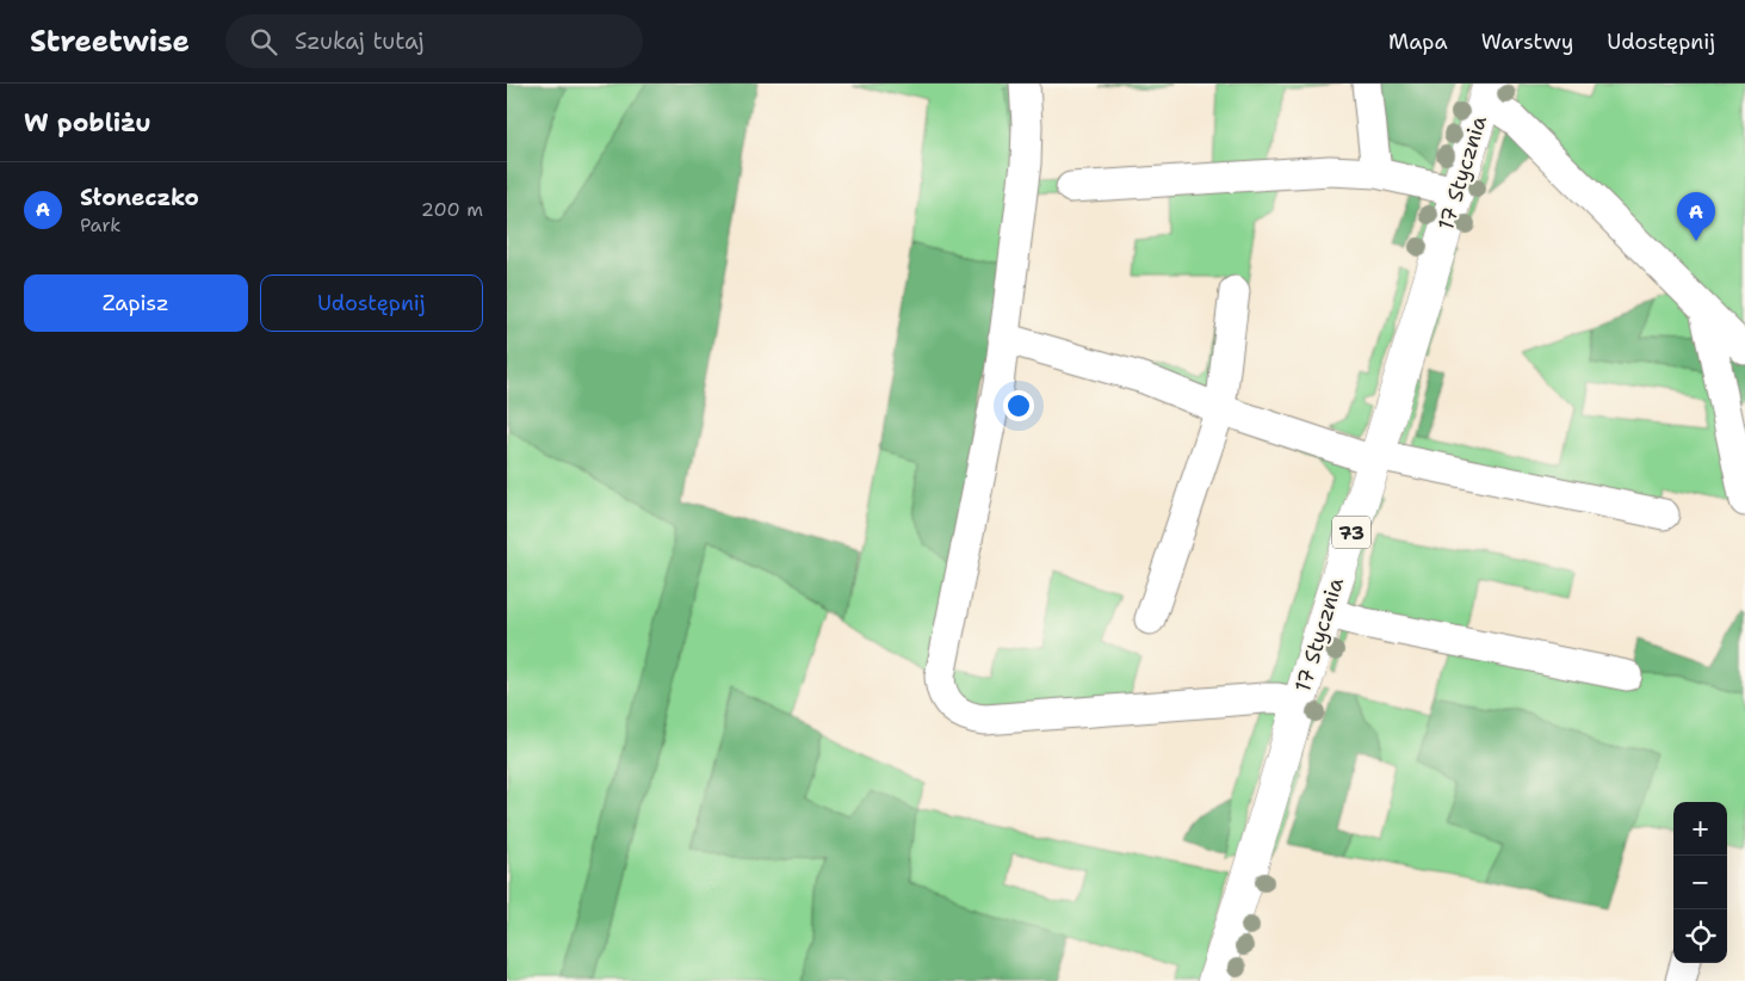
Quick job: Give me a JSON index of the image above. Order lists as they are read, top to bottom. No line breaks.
{"streets":{"main road":["17 Stycznia","73"]},"page":{"header":"Streetwise","search":"Szukaj tutaj","nav":["Mapa","Warstwy","Udostępnij"],"heading":"W pobliżu","list":[{"mark":"A","name":"Słoneczko","note":"Park","value":"200 m"}],"pins":"A","buttons":["Zapisz","Udostępnij"],"map_buttons":["+","−"]}}
